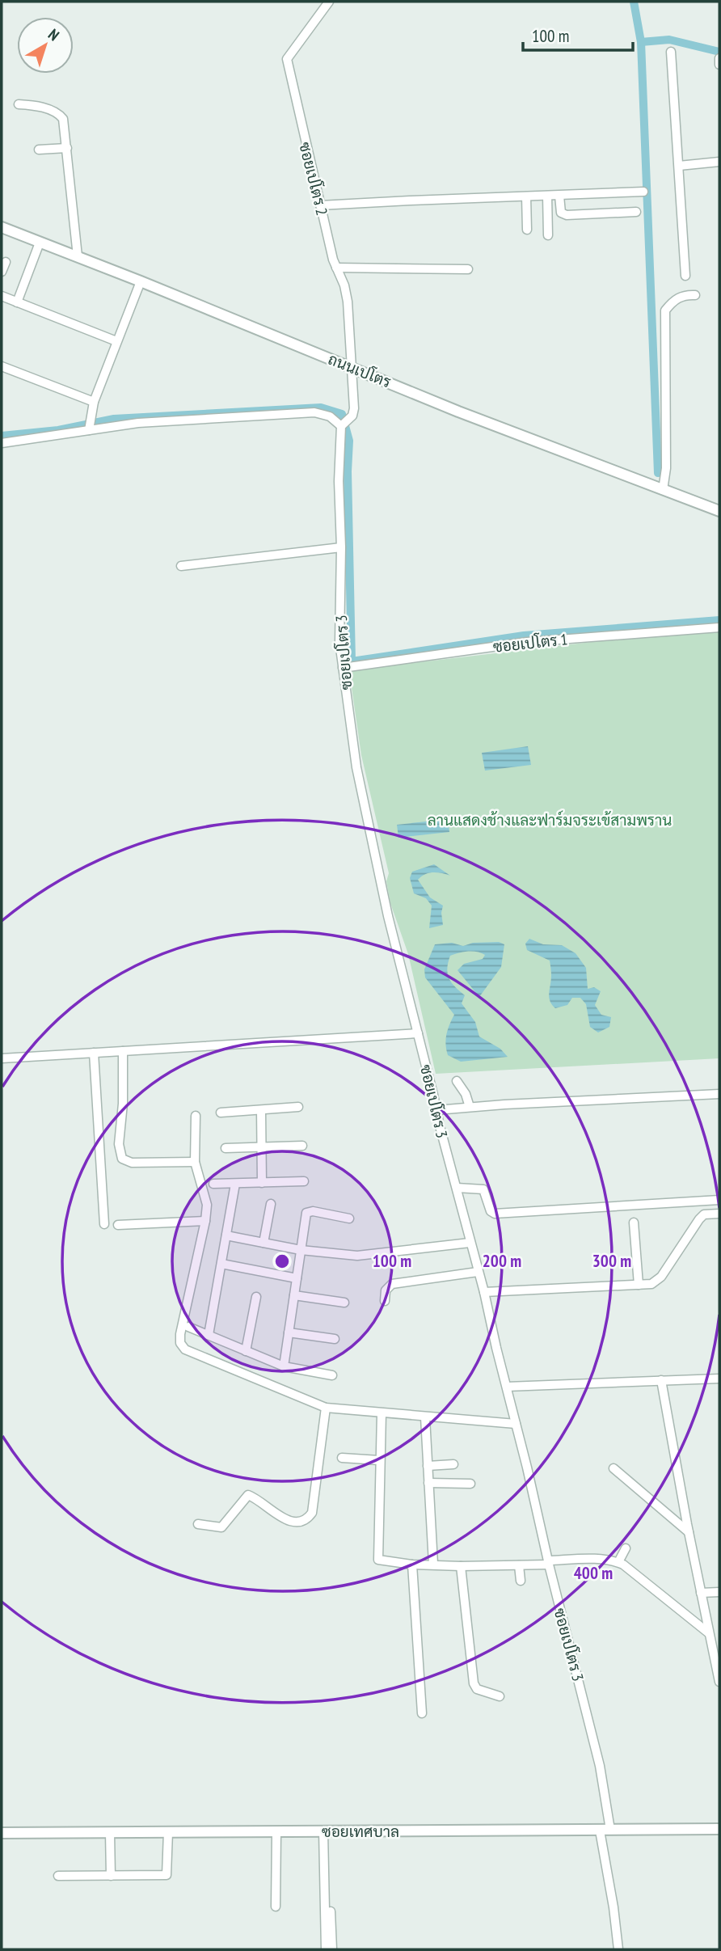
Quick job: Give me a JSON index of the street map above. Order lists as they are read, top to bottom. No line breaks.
{"streets":{"street":["ซอยเปโตร 2","ถนนเปโตร","ซอยเปโตร 1","ซอยเปโตร 3","ซอยเทศบาล"]},"crossings":[["ซอยเปโตร 2","ถนนเปโตร"],["ซอยเปโตร 1","ซอยเปโตร 3"],["ซอยเปโตร 3","ซอยเทศบาล"]],"parks":["ลานแสดงช้างและฟาร์มจระเข้สามพราน"],"scale_bar":"100 m","north":"top right","rings":["100 m","200 m","300 m","400 m"]}
